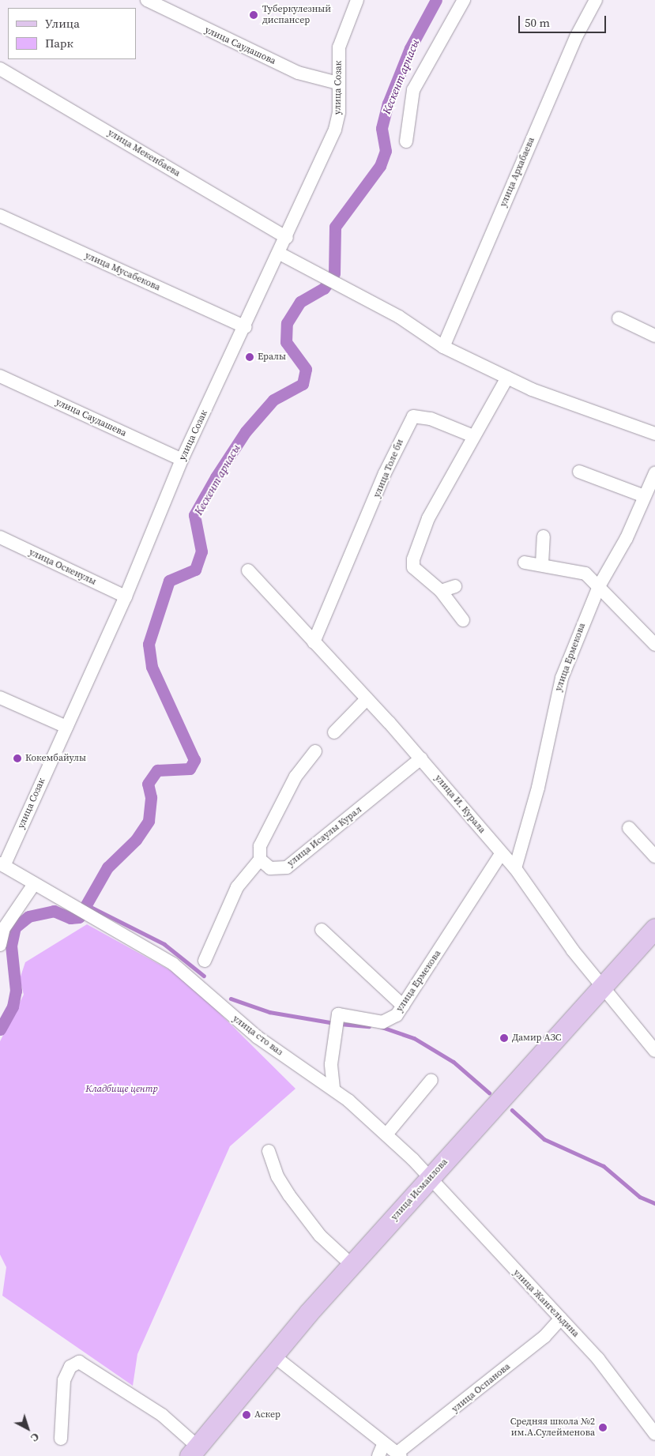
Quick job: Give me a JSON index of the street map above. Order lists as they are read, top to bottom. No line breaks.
{"streets":{"main road":["улица Исмаилова"],"street":["улица Саудашова","улица Созак","улица Мекенбаева","улица Архабаева","улица Мусабекова","улица Саудашева","улица Толе би","улица Оскенулы","улица Ермекова","улица И. Курала","улица Исаулы Курал","улица сто ваз","улица Жангельдина","улица Оспанова"]},"crossings":[["улица Саудашова","улица Созак"],["улица Созак","улица Мекенбаева"],["улица Созак","улица Мусабекова"],["улица Созак","улица Саудашева"],["улица Созак","улица Оскенулы"],["улица Созак","улица сто ваз"],["улица Толе би","улица И. Курала"],["улица Ермекова","улица И. Курала"],["улица Ермекова","улица сто ваз"],["улица И. Курала","улица Исаулы Курал"],["улица И. Курала","улица Исмаилова"],["улица сто ваз","улица Исмаилова"],["улица сто ваз","улица Жангельдина"],["улица Исмаилова","улица Жангельдина"],["улица Исмаилова","улица Оспанова"],["улица Жангельдина","улица Оспанова"]],"water":["Кескент арнасы"],"parks":["Кладбище центр"],"places":["Туберкулезный диспансер","Ералы","Кокембайулы","Дамир АЗС","Аскер","Средняя школа №2 им.А.Сулейменова"],"legend":["Улица","Парк"],"scale_bar":"50 m","north":"bottom right"}
